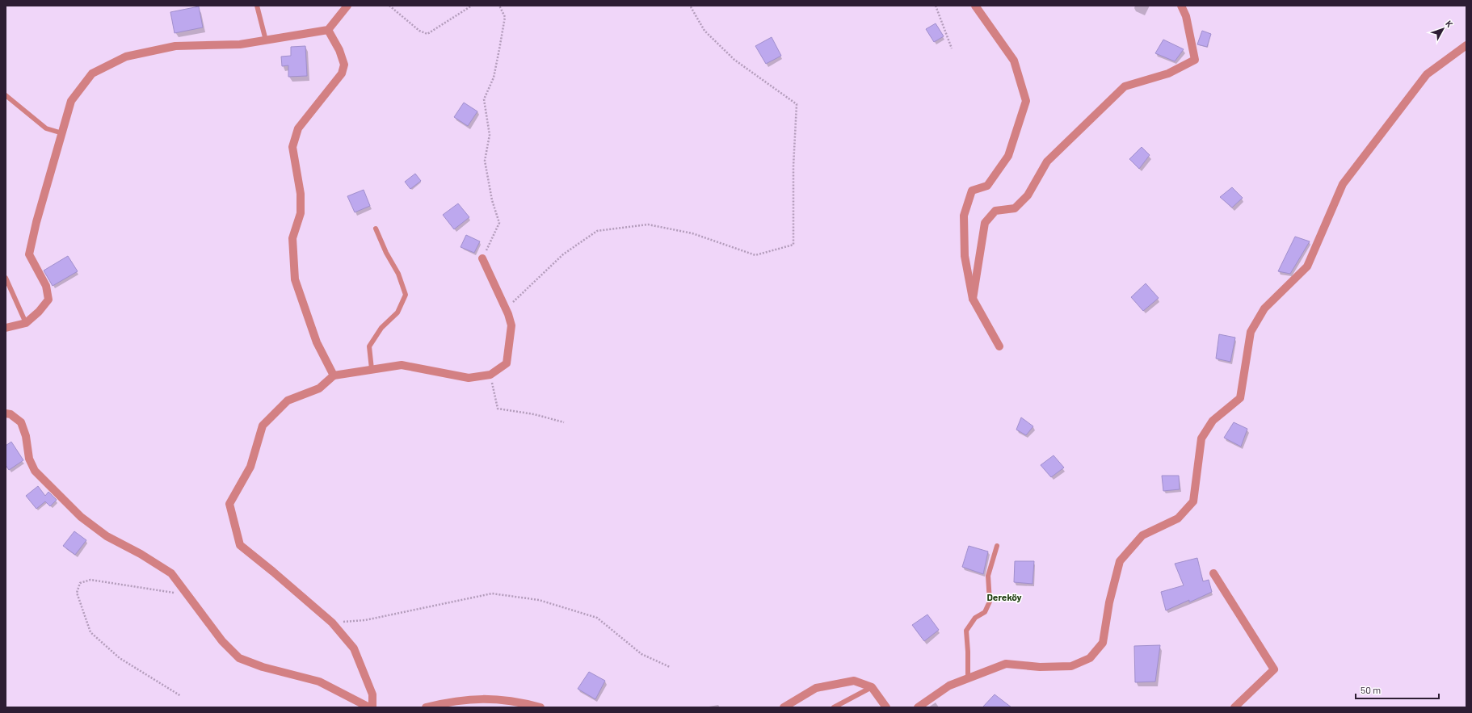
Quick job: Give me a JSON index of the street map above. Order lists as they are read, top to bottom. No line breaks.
{"districts":["Dereköy"],"scale_bar":"50 m","north":"top right"}
